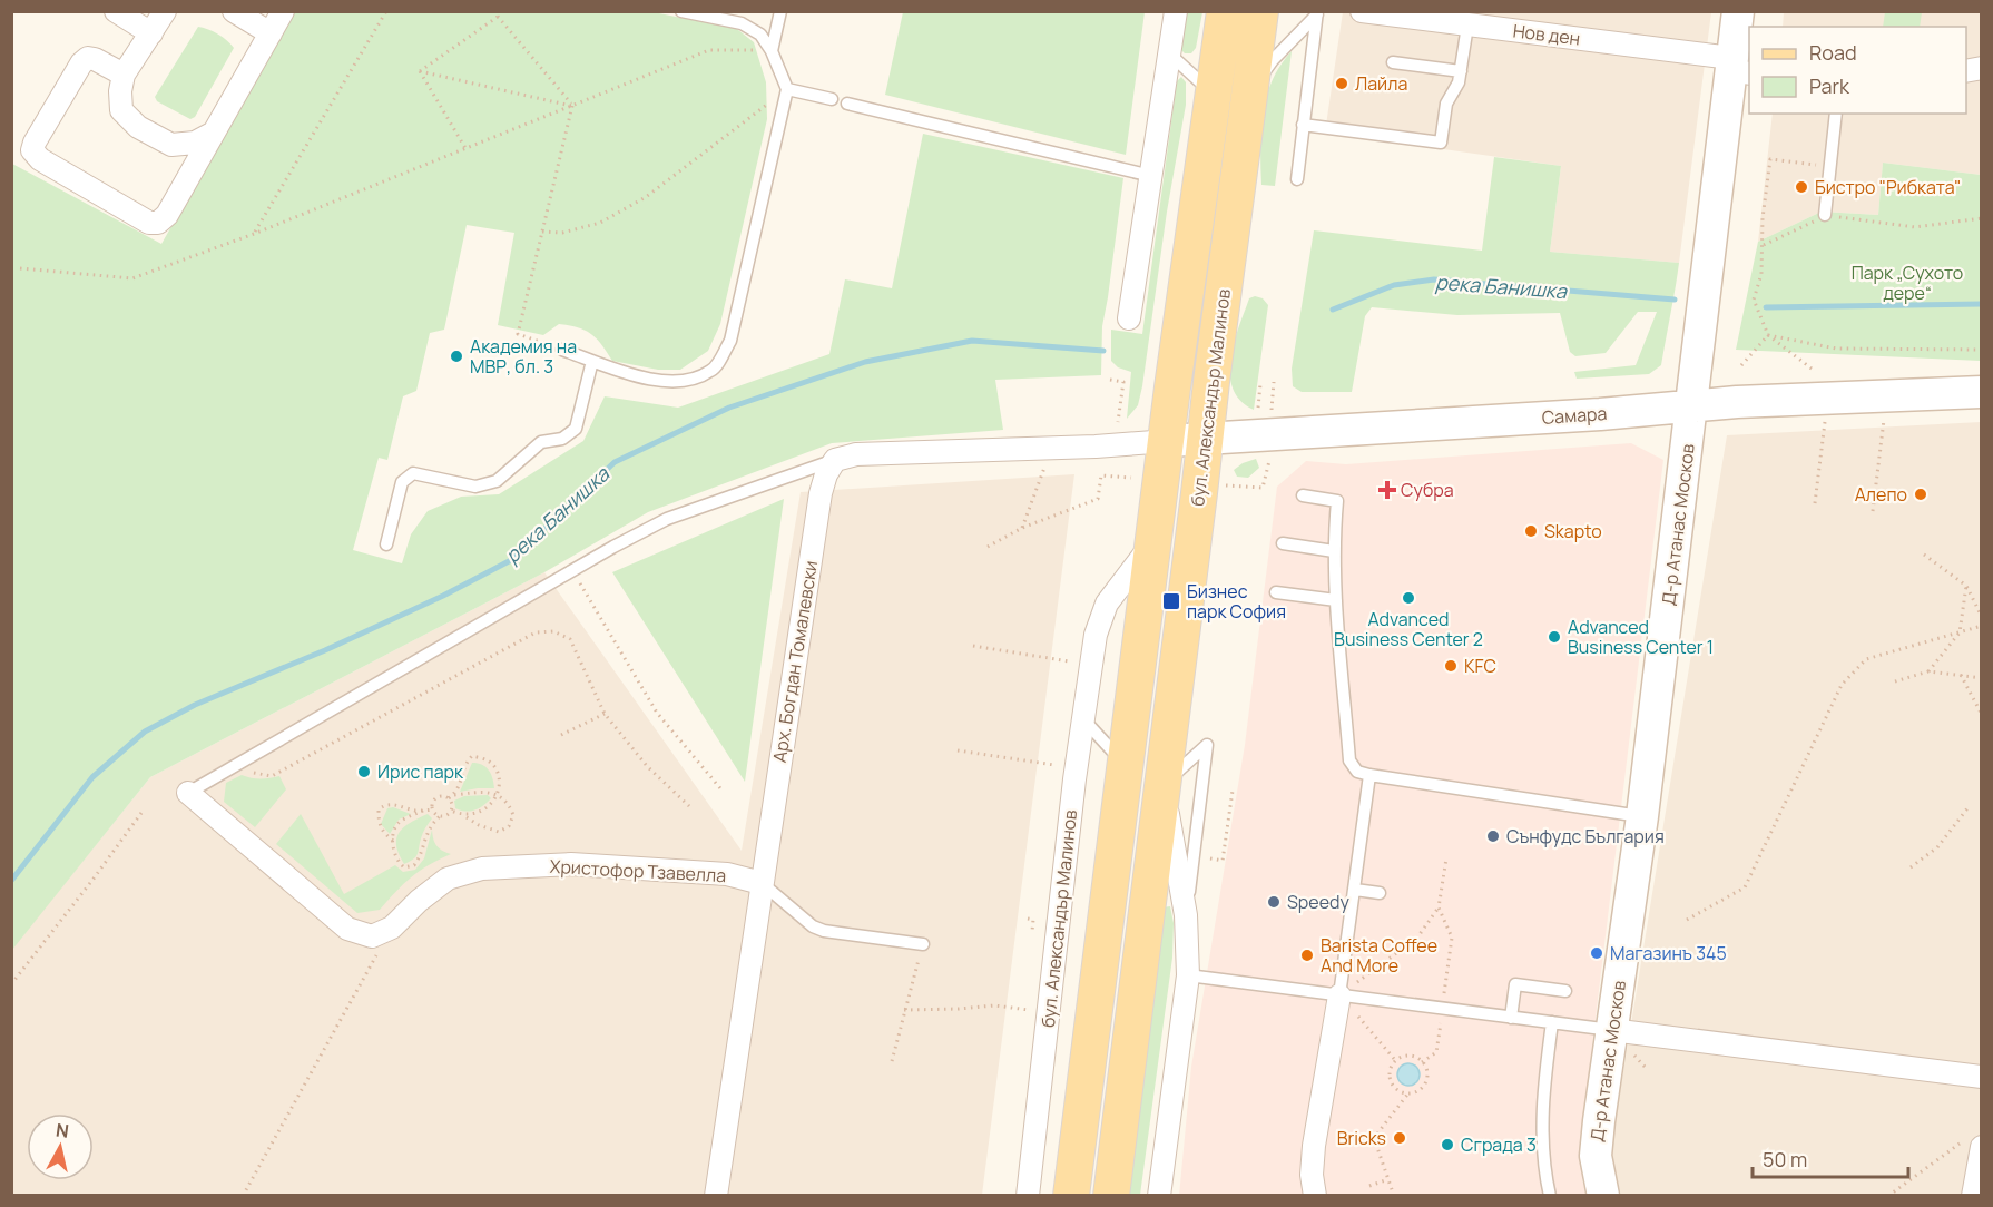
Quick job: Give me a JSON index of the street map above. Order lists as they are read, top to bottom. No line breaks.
{"streets":{"main road":["бул. Александър Малинов"],"street":["Нов ден","Самара","Д-р Атанас Москов","Арх. Богдан Томалевски","Христофор Тзавелла"]},"crossings":[["Нов ден","Д-р Атанас Москов"],["бул. Александър Малинов","Самара"],["Самара","Д-р Атанас Москов"],["Арх. Богдан Томалевски","Христофор Тзавелла"]],"water":["река Банишка"],"parks":["Парк „Сухото дере“"],"places":{"other":["Лайла","Бистро \"Рибката\"","Академия на МВР, бл. 3","Алепо","Skapto","Advanced Business Center 2","Advanced Business Center 1","KFC","Ирис парк","Сънфудс България","Speedy","Магазинъ 345","Barista Coffee And More","Bricks","Сграда 3"],"health":["Субра"],"transit":["Бизнес парк София"]},"legend":["Road","Park"],"scale_bar":"50 m","north":"top"}
